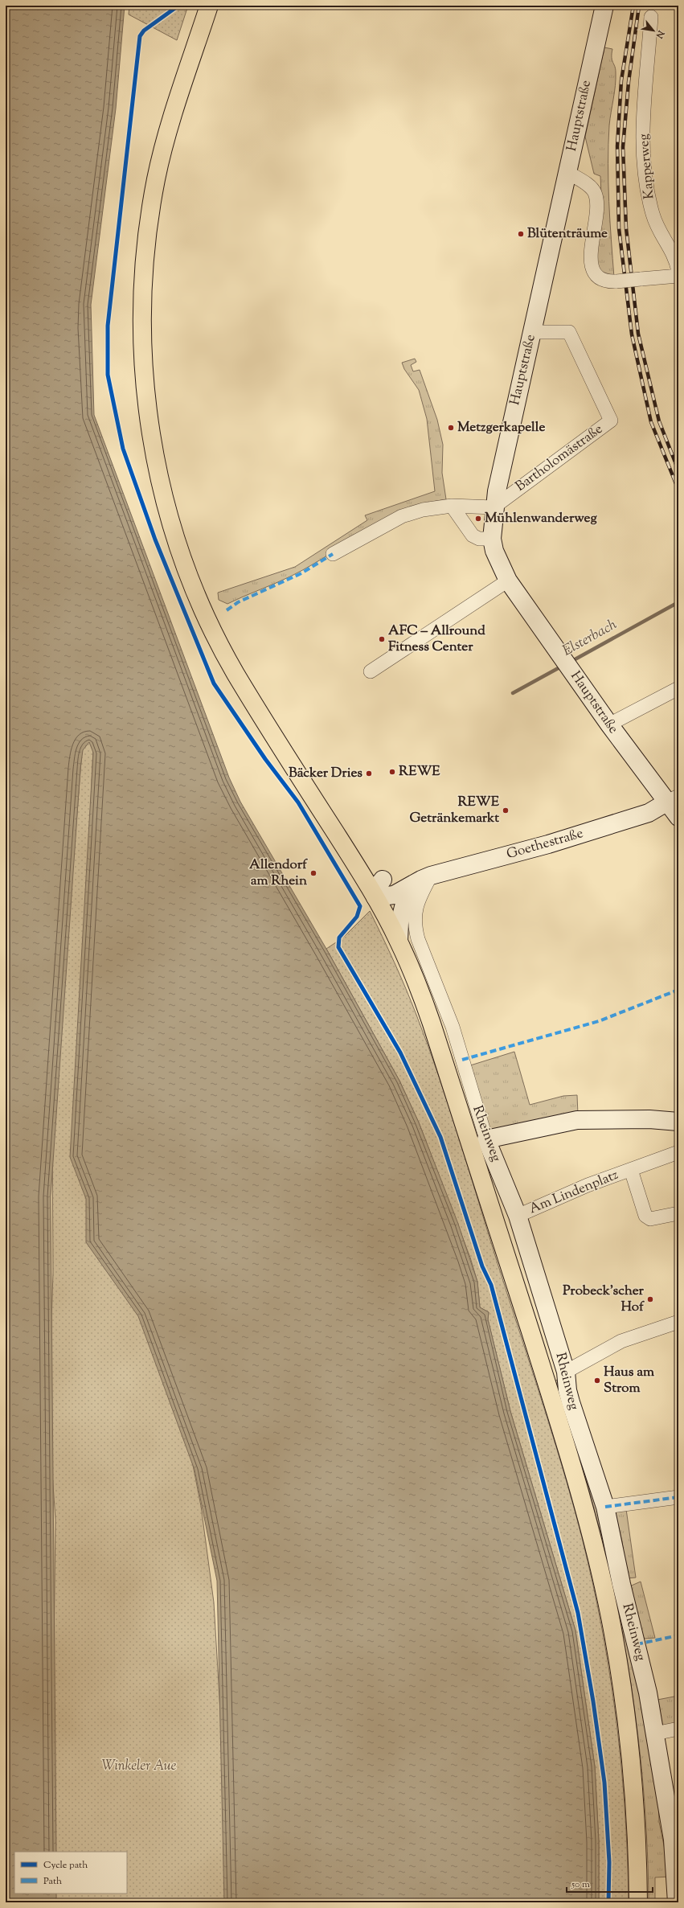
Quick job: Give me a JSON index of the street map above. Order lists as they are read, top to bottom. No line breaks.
{"streets":{"street":["Hauptstraße","Kapperweg","Bartholomästraße","Goethestraße","Rheinweg","Am Lindenplatz"]},"crossings":[["Hauptstraße","Bartholomästraße"],["Hauptstraße","Goethestraße"],["Goethestraße","Rheinweg"],["Rheinweg","Am Lindenplatz"]],"water":["Elsterbach"],"parks":["Winkeler Aue"],"places":["Blütenträume","Metzgerkapelle","Mühlenwanderweg","AFC – Allround Fitness Center","REWE","Bäcker Dries","REWE Getränkemarkt","Allendorf am Rhein","Probeck'scher Hof","Haus am Strom"],"legend":["Cycle path","Path"],"scale_bar":"50 m","north":"bottom right"}
